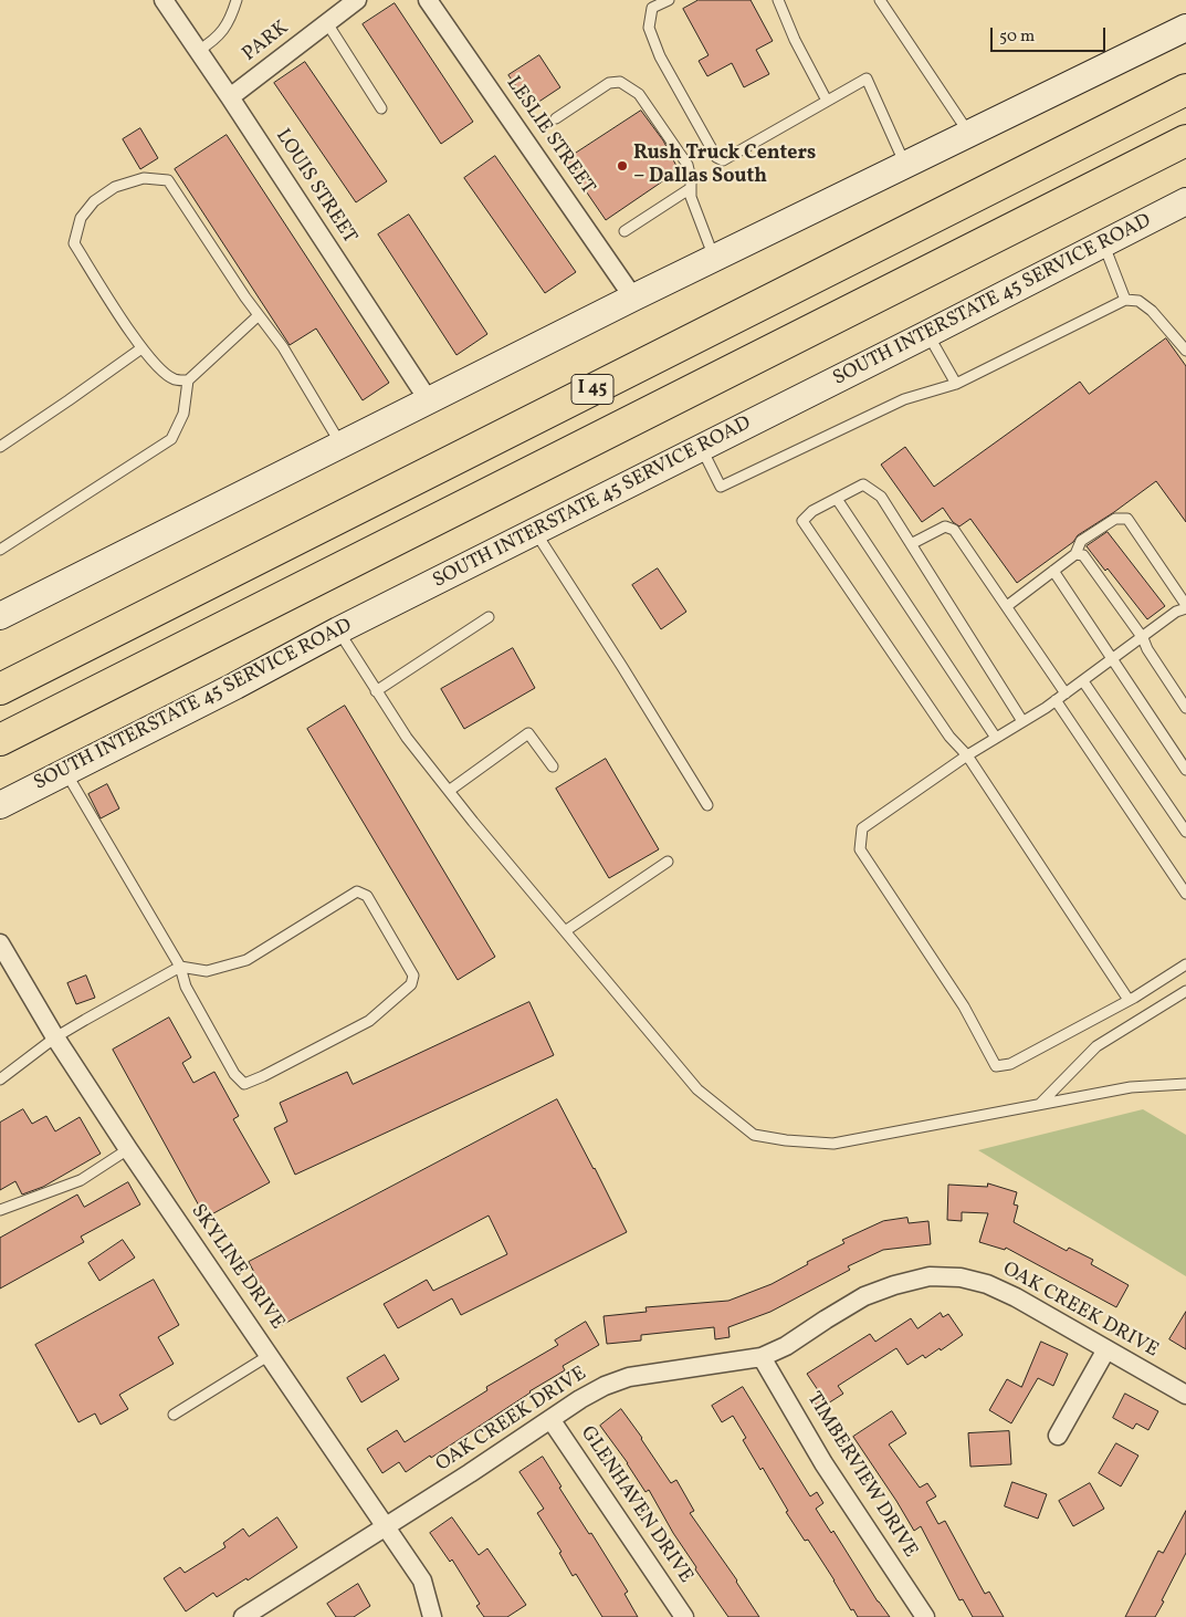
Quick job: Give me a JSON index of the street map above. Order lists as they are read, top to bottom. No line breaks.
{"streets":{"highway":["I 45"],"main road":["SOUTH INTERSTATE 45 SERVICE ROAD"],"street":["PARK","LESLIE STREET","LOUIS STREET","SKYLINE DRIVE","OAK CREEK DRIVE","TIMBERVIEW DRIVE","GLENHAVEN DRIVE"]},"crossings":[["PARK","LOUIS STREET"],["SKYLINE DRIVE","OAK CREEK DRIVE"],["OAK CREEK DRIVE","TIMBERVIEW DRIVE"],["OAK CREEK DRIVE","GLENHAVEN DRIVE"]],"places":["Rush Truck Centers – Dallas South"],"scale_bar":"50 m"}
